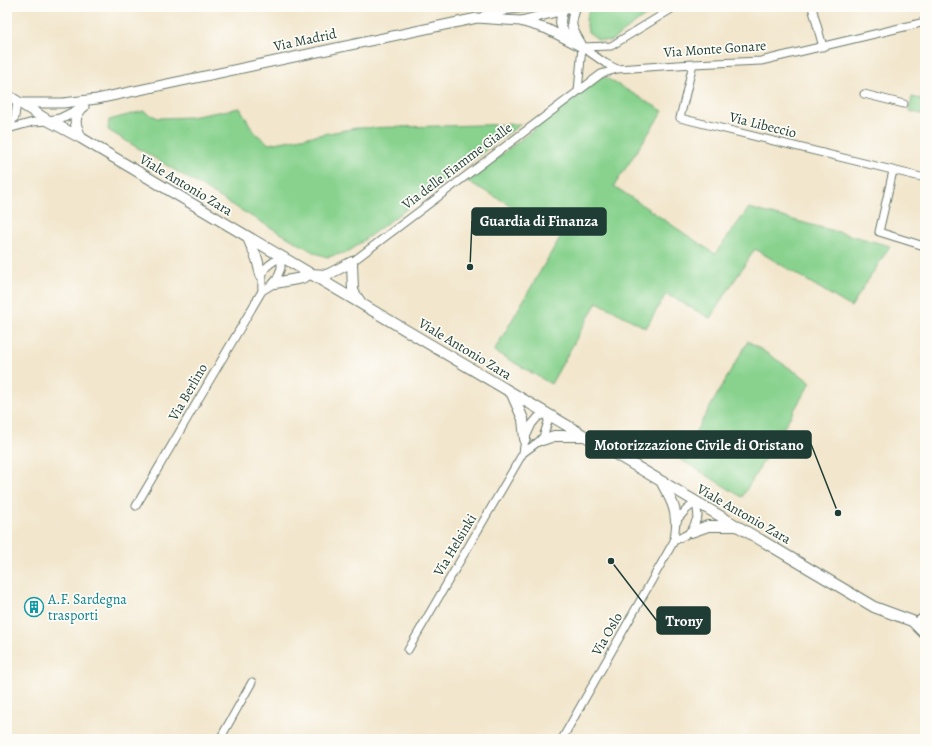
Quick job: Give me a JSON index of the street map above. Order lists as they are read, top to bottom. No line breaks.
{"streets":{"main road":["Viale Antonio Zara"],"street":["Via Madrid","Via Monte Gonare","Via Libeccio","Via delle Fiamme Gialle","Via Berlino","Via Helsinki","Via Oslo"]},"crossings":[["Via Madrid","Viale Antonio Zara"],["Via Monte Gonare","Via Libeccio"],["Via Monte Gonare","Via delle Fiamme Gialle"],["Viale Antonio Zara","Via Helsinki"]],"places":{"other":["Guardia di Finanza","Motorizzazione Civile di Oristano","Trony"],"building":["A.F. Sardegna trasporti"]}}
